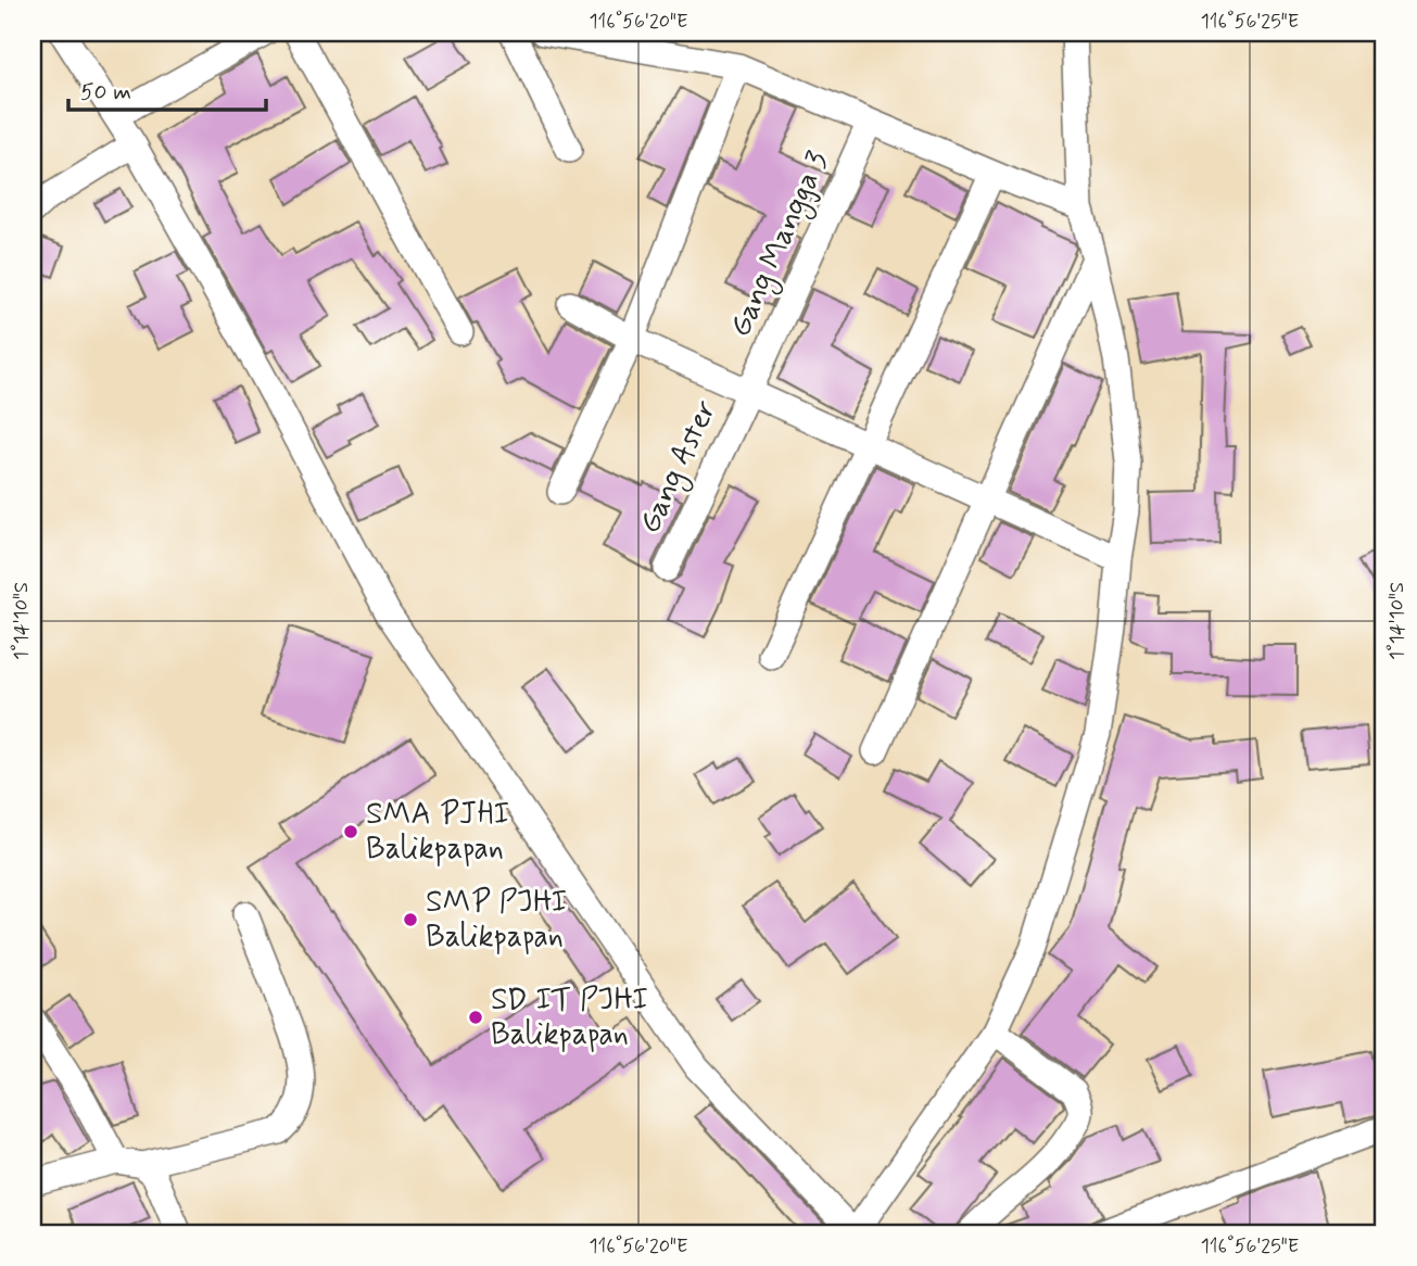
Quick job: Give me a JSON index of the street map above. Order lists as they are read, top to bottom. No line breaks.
{"streets":{"street":["Gang Mangga 3","Gang Aster"]},"crossings":[["Gang Mangga 3","Gang Aster"]],"places":["SMA PJHI Balikpapan","SMP PJHI Balikpapan","SD IT PJHI Balikpapan"],"scale_bar":"50 m","coordinates":["116°56'20\"E","116°56'25\"E","1°14'10\"S"]}
